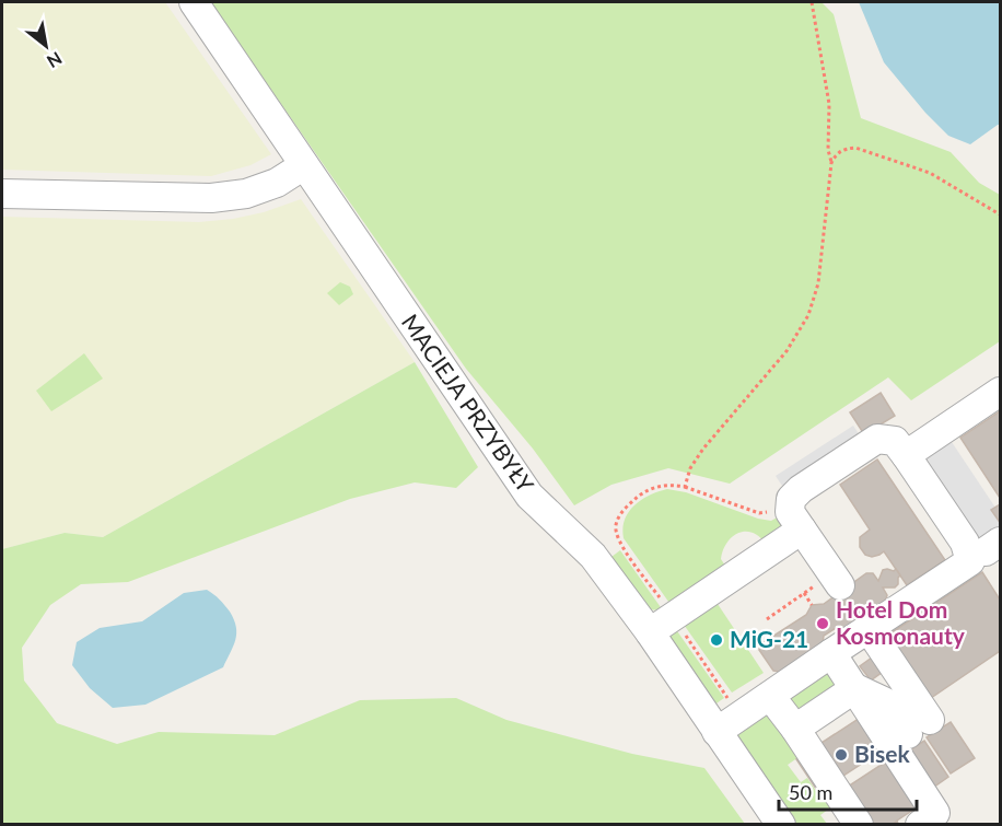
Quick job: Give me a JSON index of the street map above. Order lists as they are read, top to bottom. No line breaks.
{"streets":{"street":["MACIEJA PRZYBYŁY"]},"places":["Hotel Dom Kosmonauty","MiG-21","Bisek"],"scale_bar":"50 m","north":"bottom right"}
